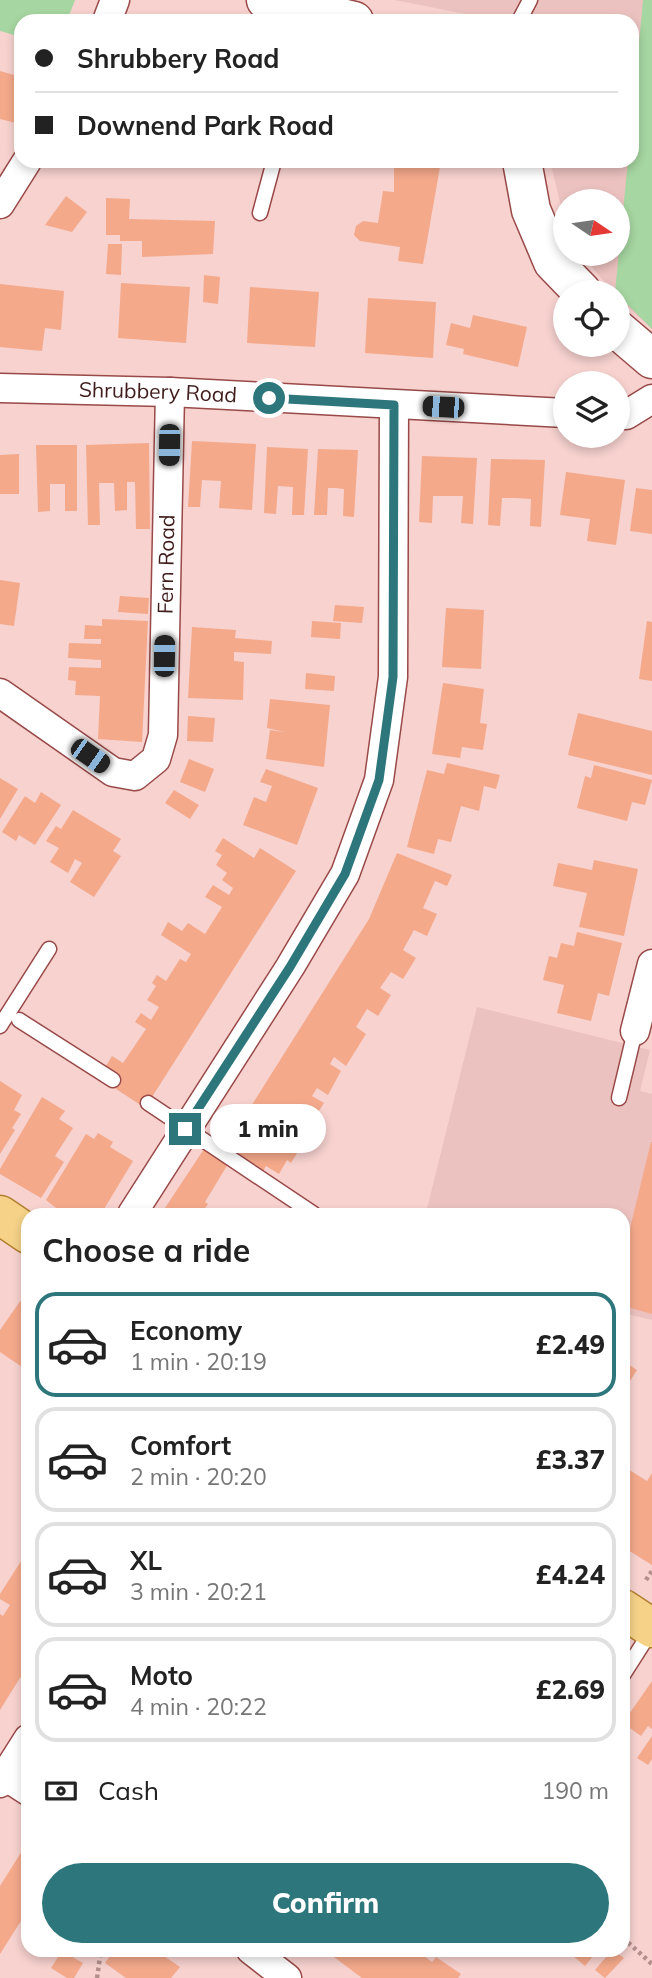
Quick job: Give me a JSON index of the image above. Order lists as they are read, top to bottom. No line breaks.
{"streets":{"street":["Shrubbery Road","Fern Road"]},"crossings":[["Shrubbery Road","Fern Road"]],"north":"right","page":{"banner":["Shrubbery Road","Downend Park Road"],"bubble":"1 min","heading":"Choose a ride","list":[{"name":"Economy","note":"1 min · 20:19","value":"£2.49"},{"name":"Comfort","note":"2 min · 20:20","value":"£3.37"},{"name":"XL","note":"3 min · 20:21","value":"£4.24"},{"name":"Moto","note":"4 min · 20:22","value":"£2.69"}],"pay":["Cash","190 m"],"buttons":"Confirm"}}
